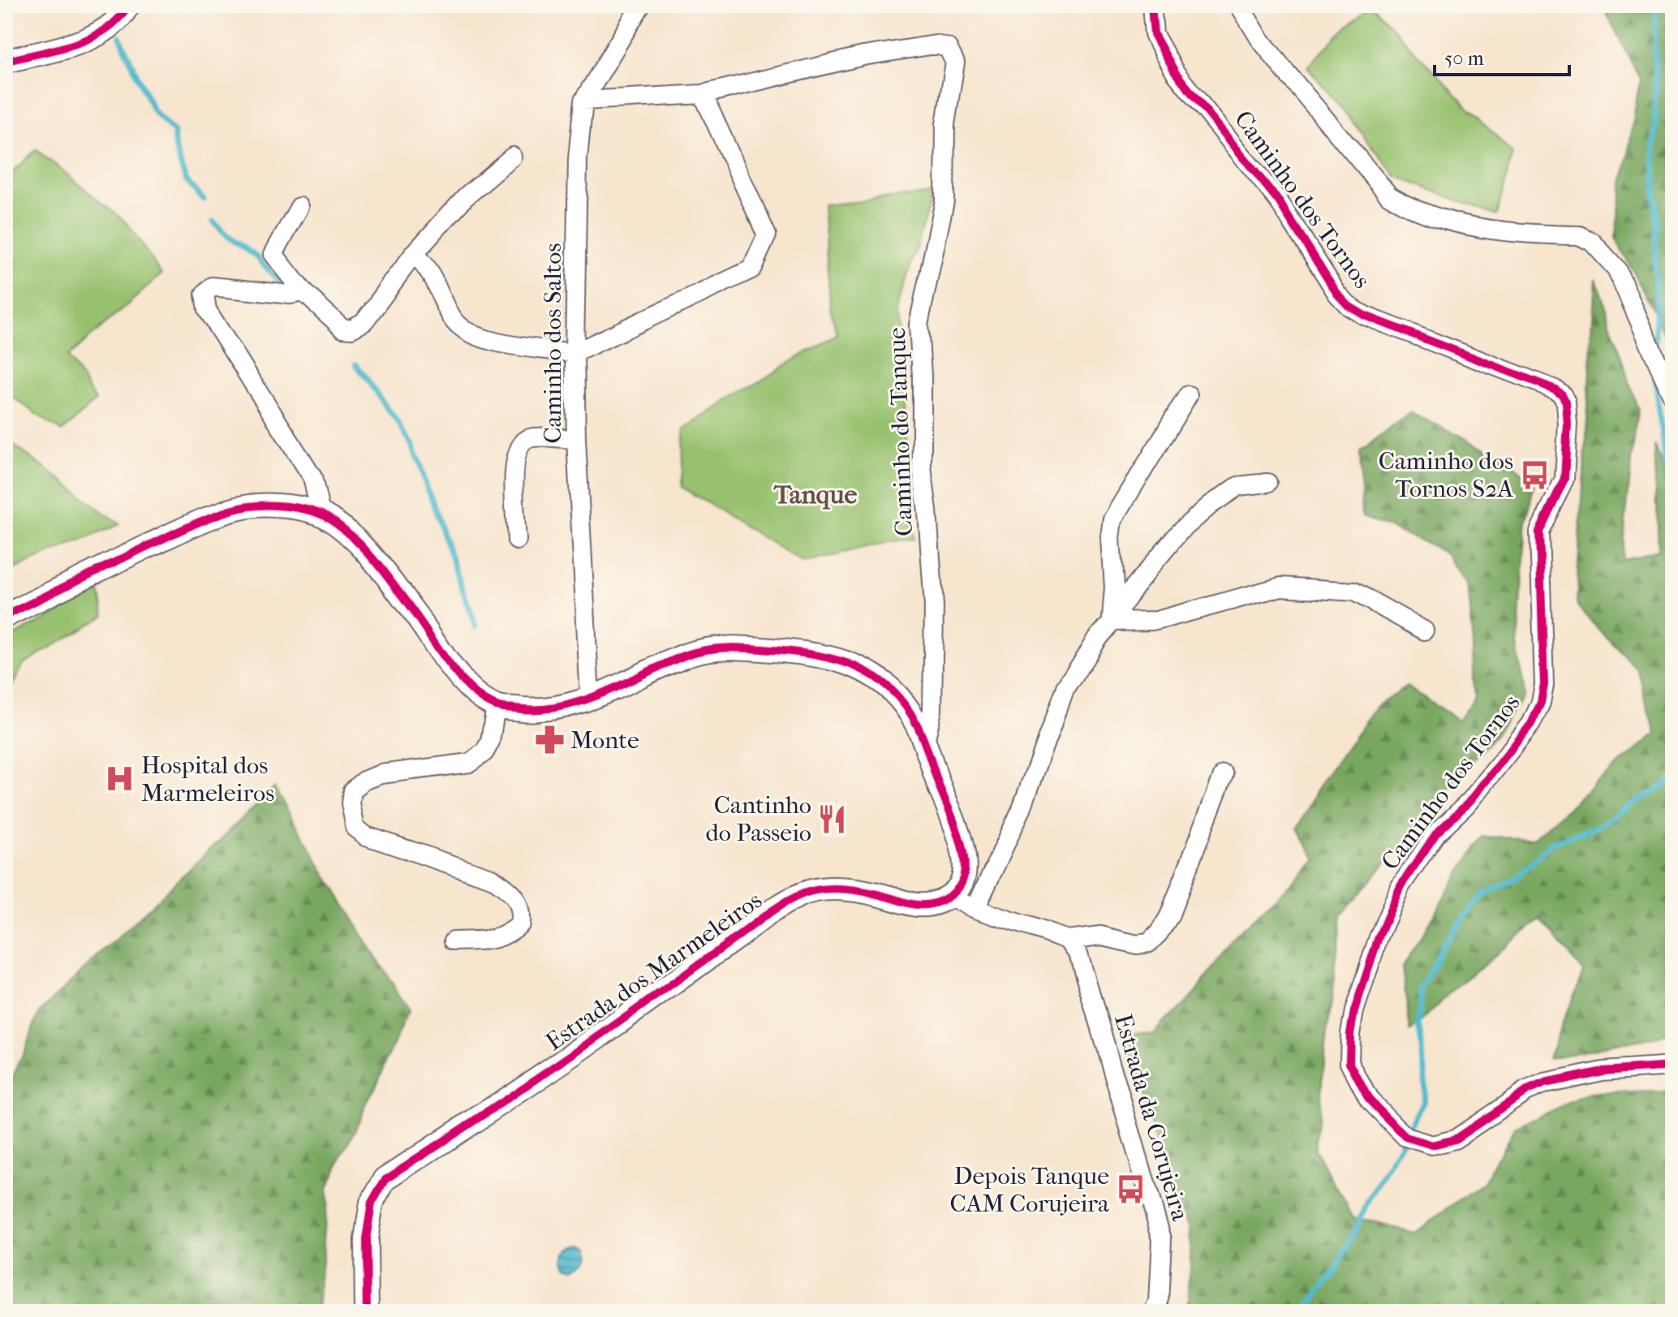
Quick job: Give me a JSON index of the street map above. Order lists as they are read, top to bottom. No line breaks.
{"streets":{"main road":["Estrada dos Marmeleiros"],"street":["Caminho dos Tornos","Caminho dos Saltos","Caminho do Tanque","Estrada da Corujeira"]},"districts":["Tanque"],"places":{"bus stop":["Caminho dos Tornos S2A","Depois Tanque CAM Corujeira"],"pharmacy":["Monte"],"hospital":["Hospital dos Marmeleiros"],"restaurant":["Cantinho do Passeio"]},"scale_bar":"50 m"}
